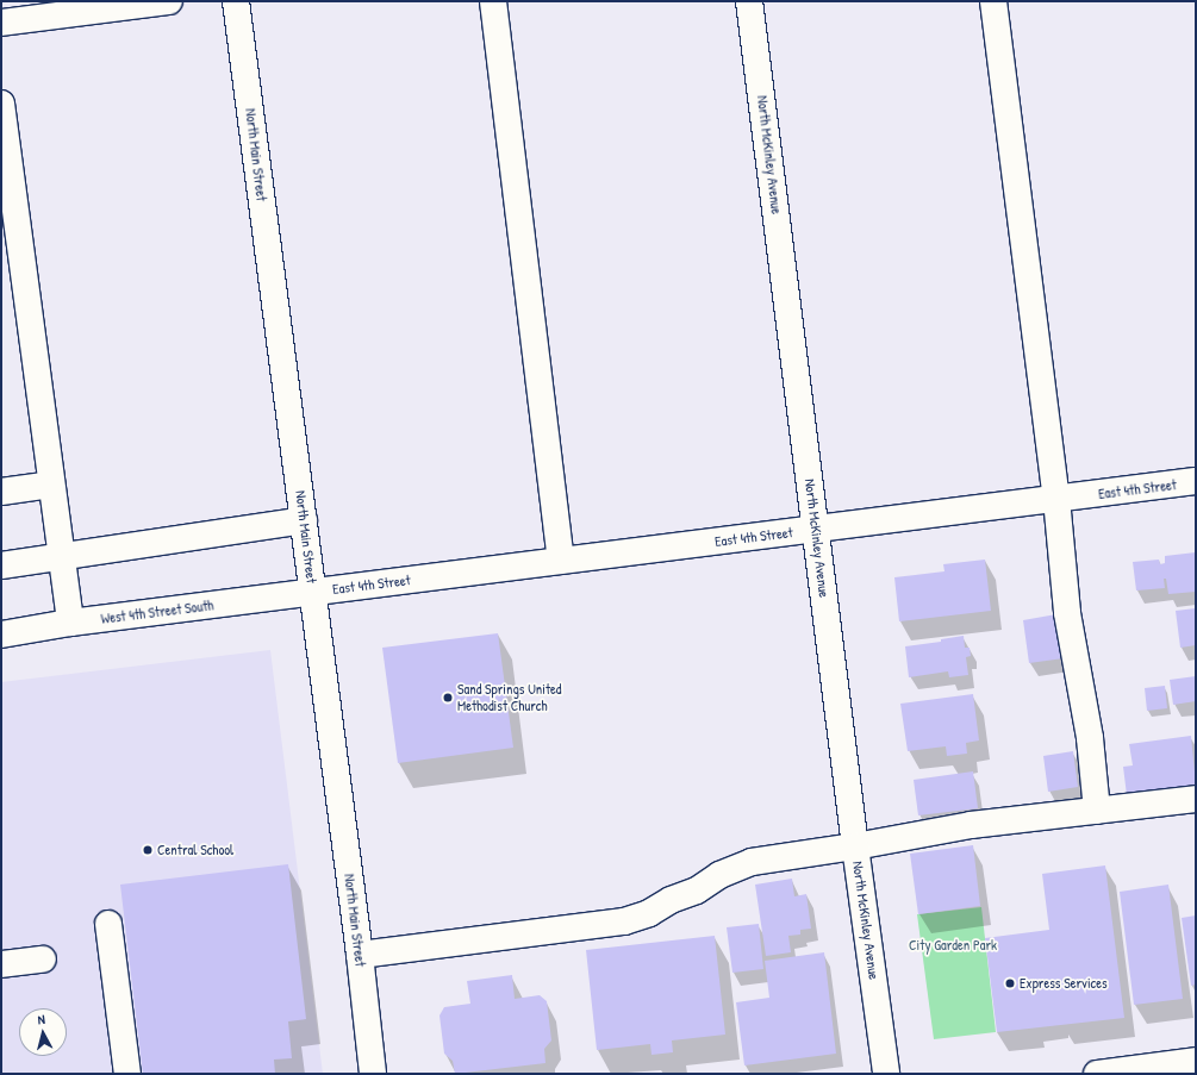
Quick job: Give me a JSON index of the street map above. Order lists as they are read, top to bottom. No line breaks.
{"streets":{"street":["North Main Street","North McKinley Avenue","East 4th Street","West 4th Street South"]},"crossings":[["North Main Street","East 4th Street"],["North Main Street","West 4th Street South"],["North McKinley Avenue","East 4th Street"],["East 4th Street","West 4th Street South"]],"parks":["City Garden Park"],"places":["Sand Springs United Methodist Church","Central School","Express Services"],"north":"top"}
